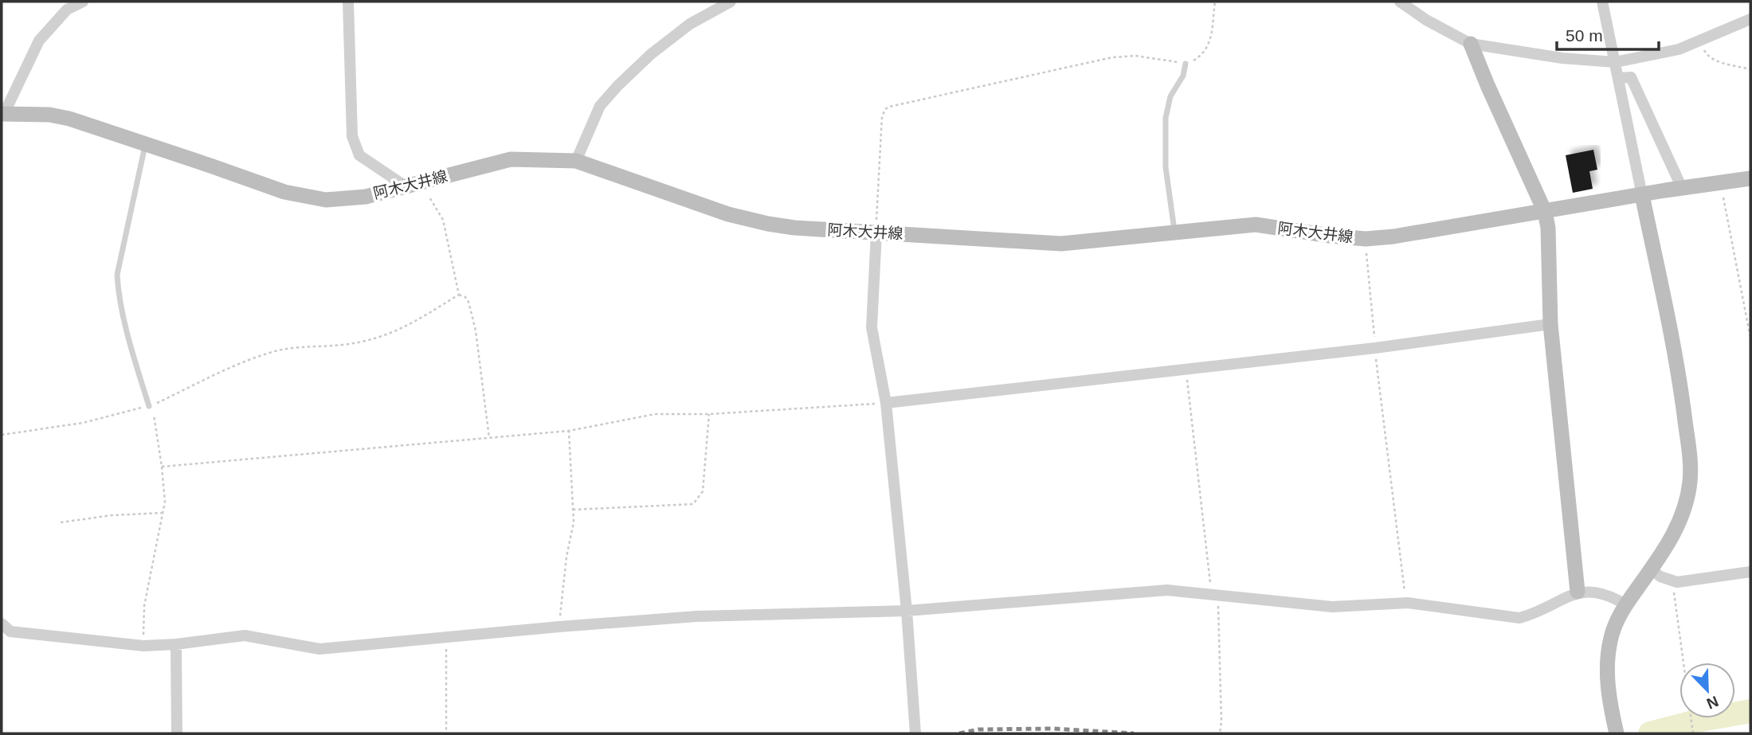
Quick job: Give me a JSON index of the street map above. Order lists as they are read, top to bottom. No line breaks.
{"streets":{"main road":["阿木大井線"]},"scale_bar":"50 m","north":"bottom right"}
